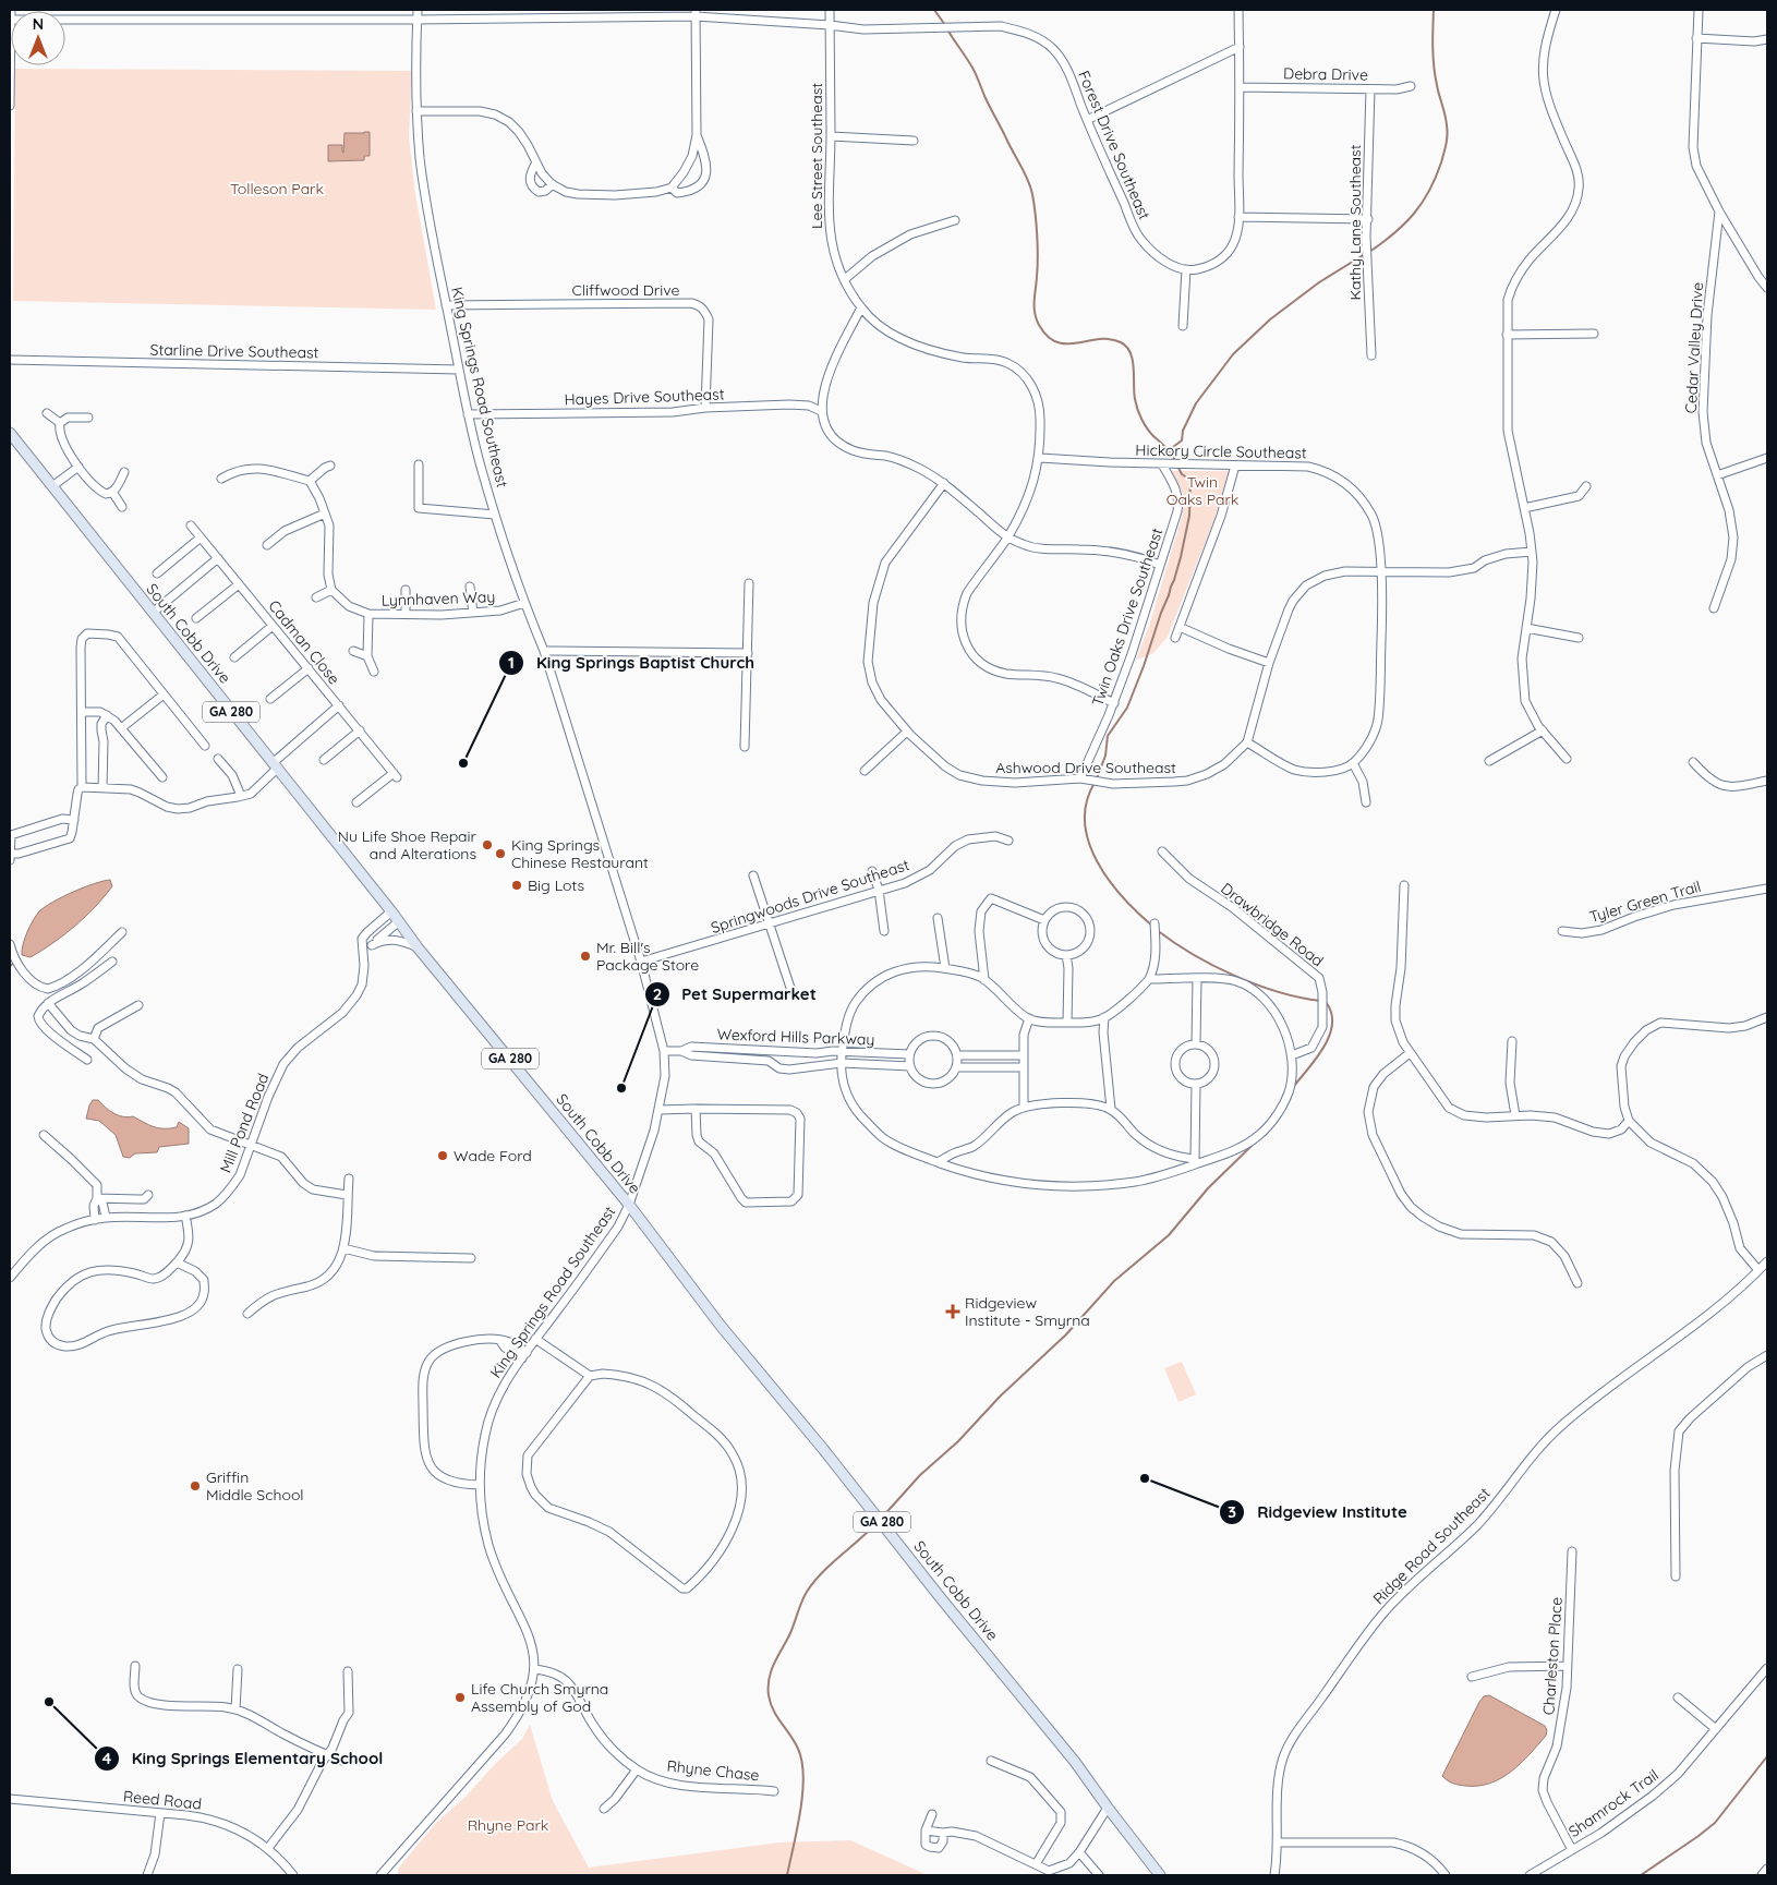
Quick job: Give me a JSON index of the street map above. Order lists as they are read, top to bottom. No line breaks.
{"streets":{"main road":["South Cobb Drive","GA 280"],"street":["Debra Drive","Forest Drive Southeast","Lee Street Southeast","Kathy Lane Southeast","Cliffwood Drive","Cedar Valley Drive","Starline Drive Southeast","King Springs Road Southeast","Hayes Drive Southeast","Hickory Circle Southeast","Lynnhaven Way","Twin Oaks Drive Southeast","Cadman Close","Ashwood Drive Southeast","Springwoods Drive Southeast","Tyler Green Trail","Drawbridge Road","Wexford Hills Parkway","Mill Pond Road","Ridge Road Southeast","Charleston Place","Rhyne Chase","Reed Road","Shamrock Trail"]},"crossings":[["Debra Drive","Kathy Lane Southeast"],["Forest Drive Southeast","Lee Street Southeast"],["Forest Drive Southeast","King Springs Road Southeast"],["Lee Street Southeast","Hickory Circle Southeast"],["Lee Street Southeast","Twin Oaks Drive Southeast"],["Cliffwood Drive","King Springs Road Southeast"],["Cliffwood Drive","Hayes Drive Southeast"],["Starline Drive Southeast","King Springs Road Southeast"],["King Springs Road Southeast","Hayes Drive Southeast"],["King Springs Road Southeast","Lynnhaven Way"],["King Springs Road Southeast","South Cobb Drive"],["King Springs Road Southeast","Springwoods Drive Southeast"],["King Springs Road Southeast","Wexford Hills Parkway"],["King Springs Road Southeast","Rhyne Chase"],["Hickory Circle Southeast","Twin Oaks Drive Southeast"],["Twin Oaks Drive Southeast","Ashwood Drive Southeast"],["South Cobb Drive","Mill Pond Road"],["Charleston Place","Shamrock Trail"]],"parks":["Tolleson Park","Twin Oaks Park","Rhyne Park"],"places":{"other":["King Springs Baptist Church","Nu Life Shoe Repair and Alterations","King Springs Chinese Restaurant","Big Lots","Mr. Bill's Package Store","Pet Supermarket","Wade Ford","Ridgeview Institute","Griffin Middle School","Life Church Smyrna Assembly of God","King Springs Elementary School"],"health":["Ridgeview Institute - Smyrna"]},"north":"top"}
